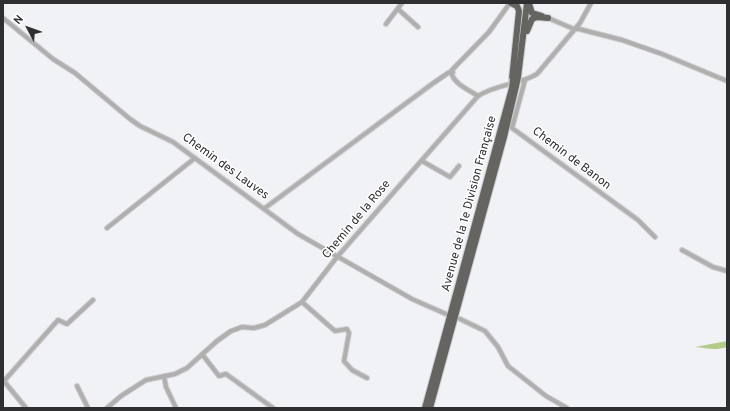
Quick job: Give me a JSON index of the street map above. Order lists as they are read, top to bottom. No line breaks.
{"streets":{"highway":["Avenue de la 1e Division Française"],"street":["Chemin de Banon","Chemin des Lauves","Chemin de la Rose"]},"crossings":[["Chemin de Banon","Chemin de la Rose"],["Chemin des Lauves","Chemin de la Rose"]],"north":"top left"}
